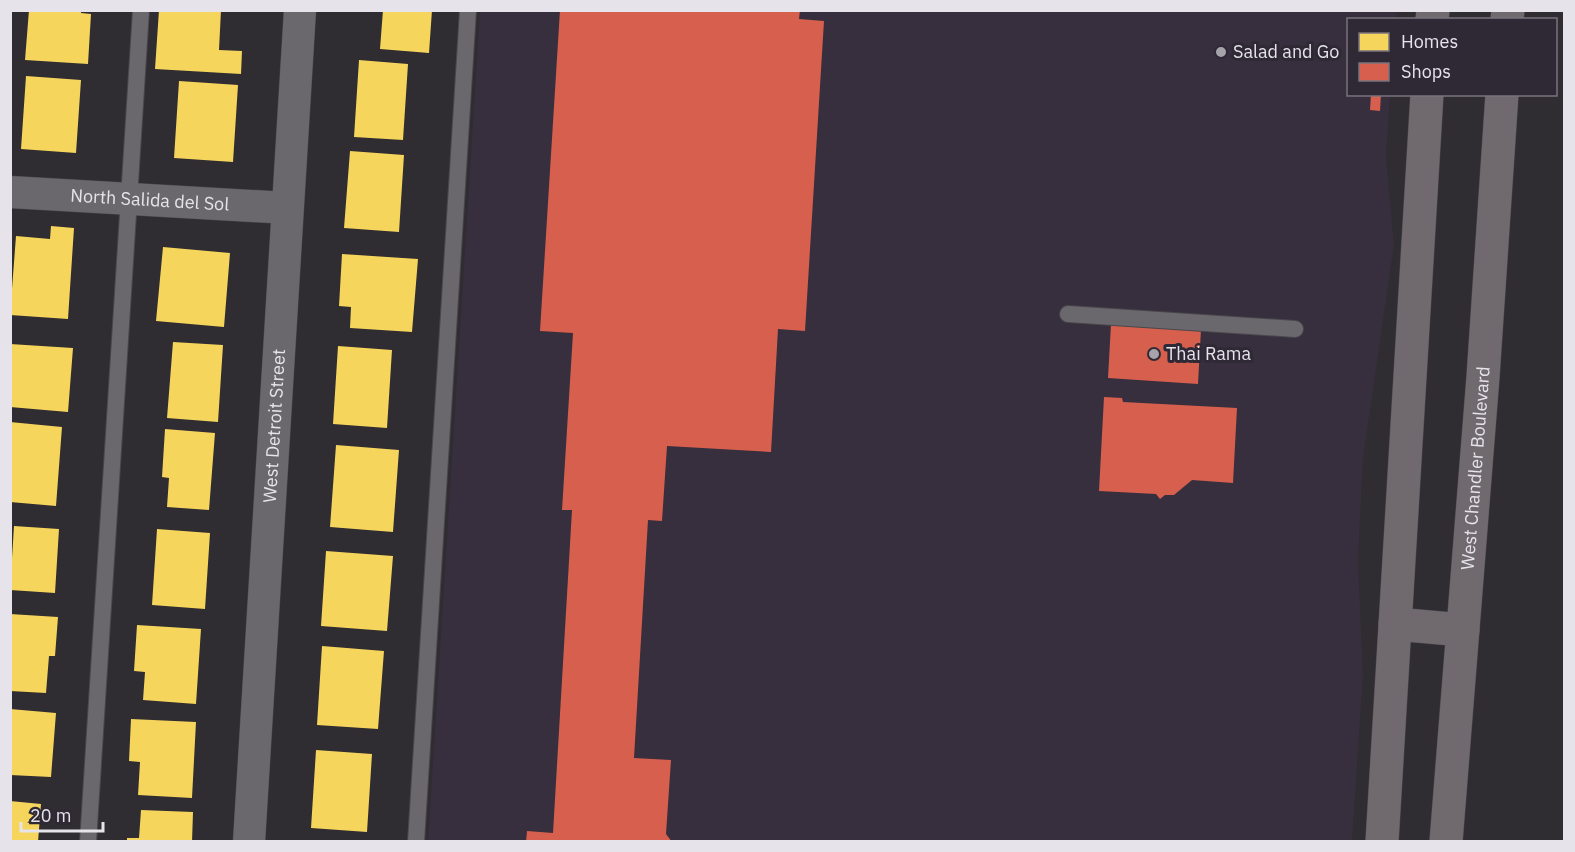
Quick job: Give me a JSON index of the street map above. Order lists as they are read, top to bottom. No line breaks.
{"streets":{"main road":["West Chandler Boulevard"],"street":["North Salida del Sol","West Detroit Street"]},"crossings":[["North Salida del Sol","West Detroit Street"]],"places":["Salad and Go","Thai Rama"],"legend":["Homes","Shops"],"scale_bar":"20 m"}
